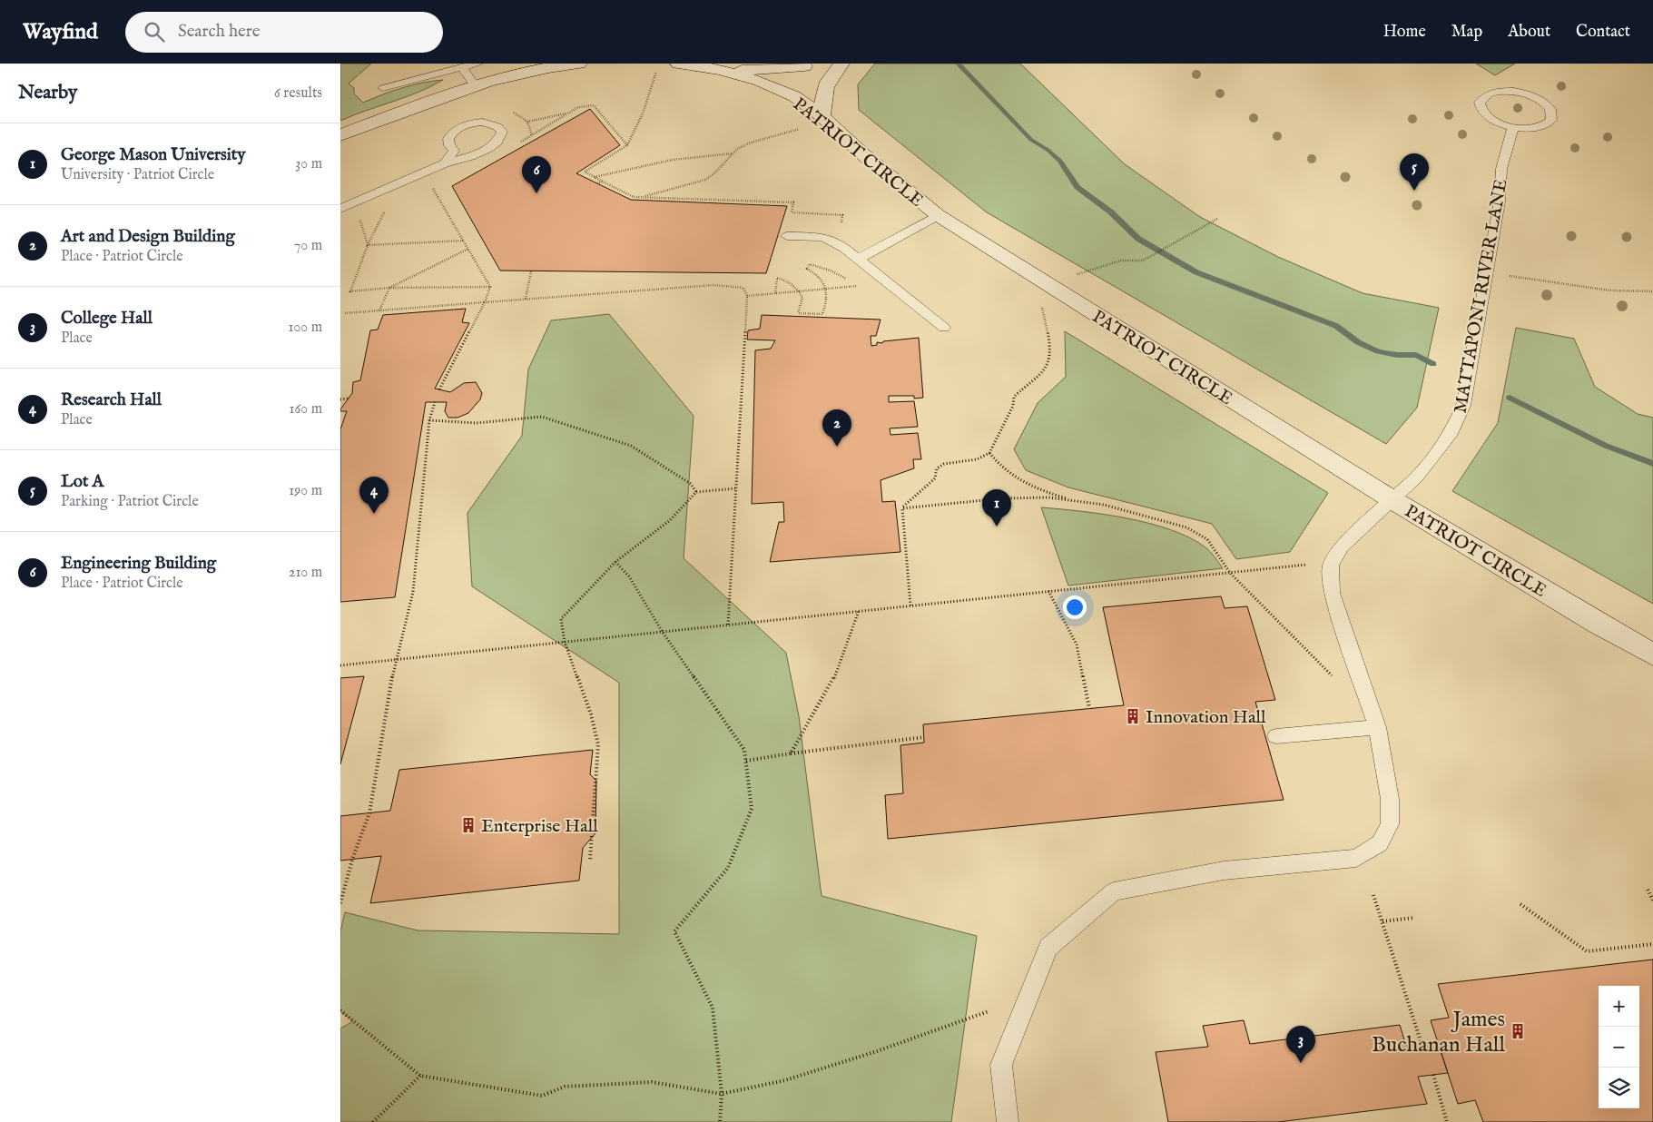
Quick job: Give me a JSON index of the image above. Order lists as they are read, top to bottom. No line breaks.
{"streets":{"street":["PATRIOT CIRCLE"],"lane":["MATTAPONI RIVER LANE"]},"crossings":[["PATRIOT CIRCLE","MATTAPONI RIVER LANE"]],"places":{"building":["Innovation Hall","Enterprise Hall","James Buchanan Hall"]},"page":{"header":"Wayfind","search":"Search here","nav":["Home","Map","About","Contact"],"heading":["Nearby","6 results"],"list":[{"mark":"1","name":"George Mason University","note":"University · Patriot Circle","value":"30 m"},{"mark":"2","name":"Art and Design Building","note":"Place · Patriot Circle","value":"70 m"},{"mark":"3","name":"College Hall","note":"Place","value":"100 m"},{"mark":"4","name":"Research Hall","note":"Place","value":"160 m"},{"mark":"5","name":"Lot A","note":"Parking · Patriot Circle","value":"190 m"},{"mark":"6","name":"Engineering Building","note":"Place · Patriot Circle","value":"210 m"}],"pins":["5","6","2","4","1","3"],"map_buttons":["+","−"]}}
